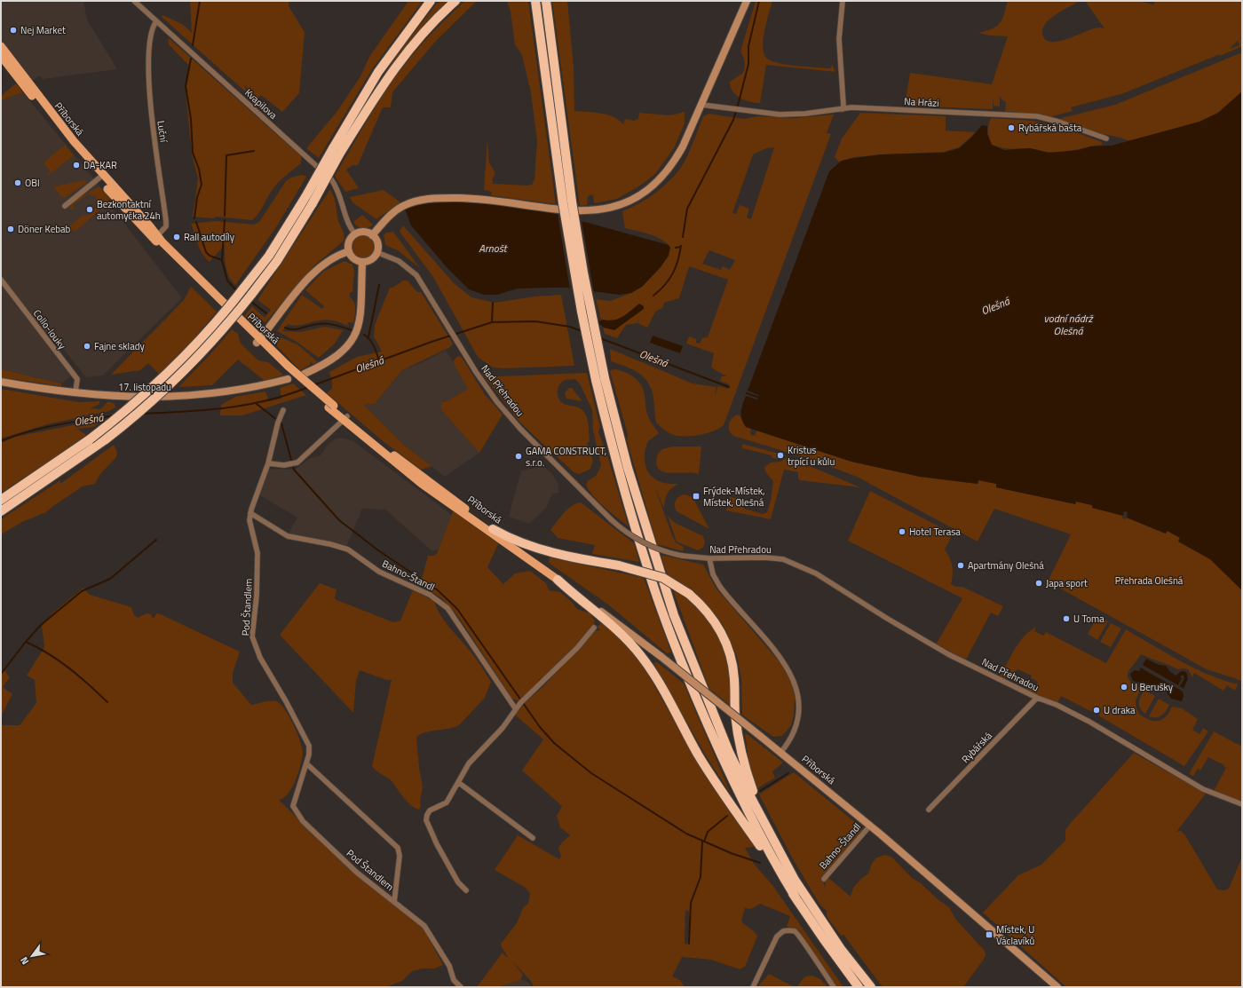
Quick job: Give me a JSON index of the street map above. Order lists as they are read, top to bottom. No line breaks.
{"streets":{"main road":["Příborská","17. listopadu"],"street":["Na Hrázi","Kvapilova","Luční","Collo-louky","Nad Přehradou","Bahno-Štandl","Pod Štandlem","Rybářská"]},"crossings":[["Kvapilova","Luční"],["Kvapilova","Nad Přehradou"],["Příborská","Luční"],["Příborská","Bahno-Štandl"],["Collo-louky","17. listopadu"],["Nad Přehradou","Rybářská"],["Bahno-Štandl","Pod Štandlem"]],"water":["Arnošt","Olešná","vodní nádrž Olešná"],"parks":["Přehrada Olešná"],"places":{"other":["Nej Market","Rybářská bašta","DA-KAR","OBI","Bezkontaktní automyčka 24h","Döner Kebab","Rall autodíly","Fajne sklady","Kristus trpící u kůlu","GAMA CONSTRUCT, s.r.o.","Hotel Terasa","Apartmány Olešná","Japa sport","U Toma","U Berušky","U draka"],"transit":["Frýdek-Místek, Místek, Olešná","Místek, U Václavíků"]},"north":"bottom left"}
